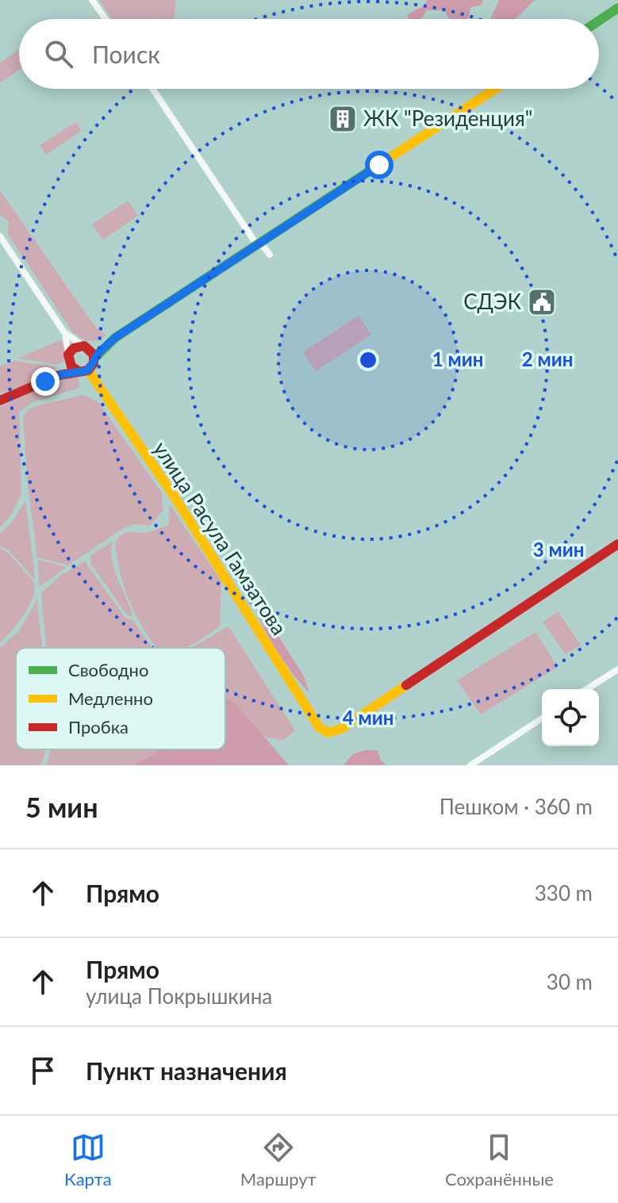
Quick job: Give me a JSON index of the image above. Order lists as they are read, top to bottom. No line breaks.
{"streets":{"street":["улица Расула Гамзатова"]},"places":{"building":["ЖК \"Резиденция\""],"public building":["СДЭК"]},"legend":["Свободно","Медленно","Пробка"],"page":{"search":"Поиск","heading":["5 мин","Пешком · 360 m"],"list":[["Прямо","330 m"],["Прямо","улица Покрышкина","30 m"],"Пункт назначения"],"nav":["Карта","Маршрут","Сохранённые"]},"rings":["1 мин","2 мин","3 мин","4 мин"]}
